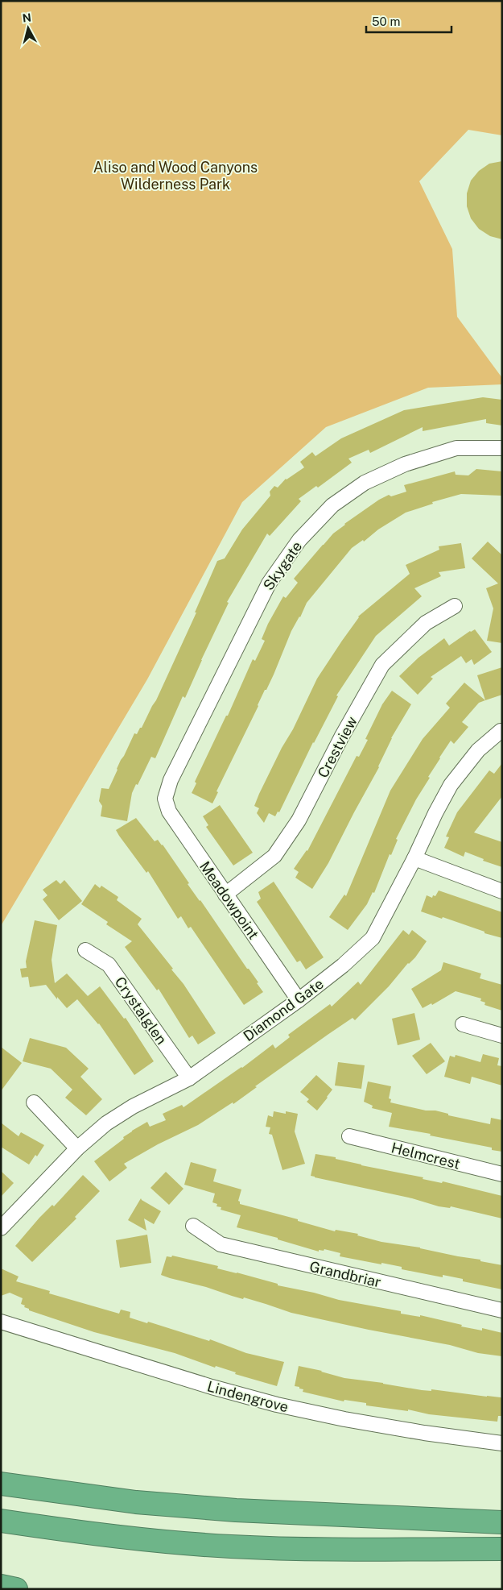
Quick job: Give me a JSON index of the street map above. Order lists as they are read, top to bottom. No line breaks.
{"streets":{"street":["Skygate","Crestview","Meadowpoint","Diamond Gate","Crystalglen","Helmcrest","Grandbriar","Lindengrove"]},"crossings":[["Skygate","Meadowpoint"],["Crestview","Meadowpoint"],["Meadowpoint","Diamond Gate"],["Diamond Gate","Crystalglen"]],"parks":["Aliso and Wood Canyons Wilderness Park"],"scale_bar":"50 m","north":"top"}
